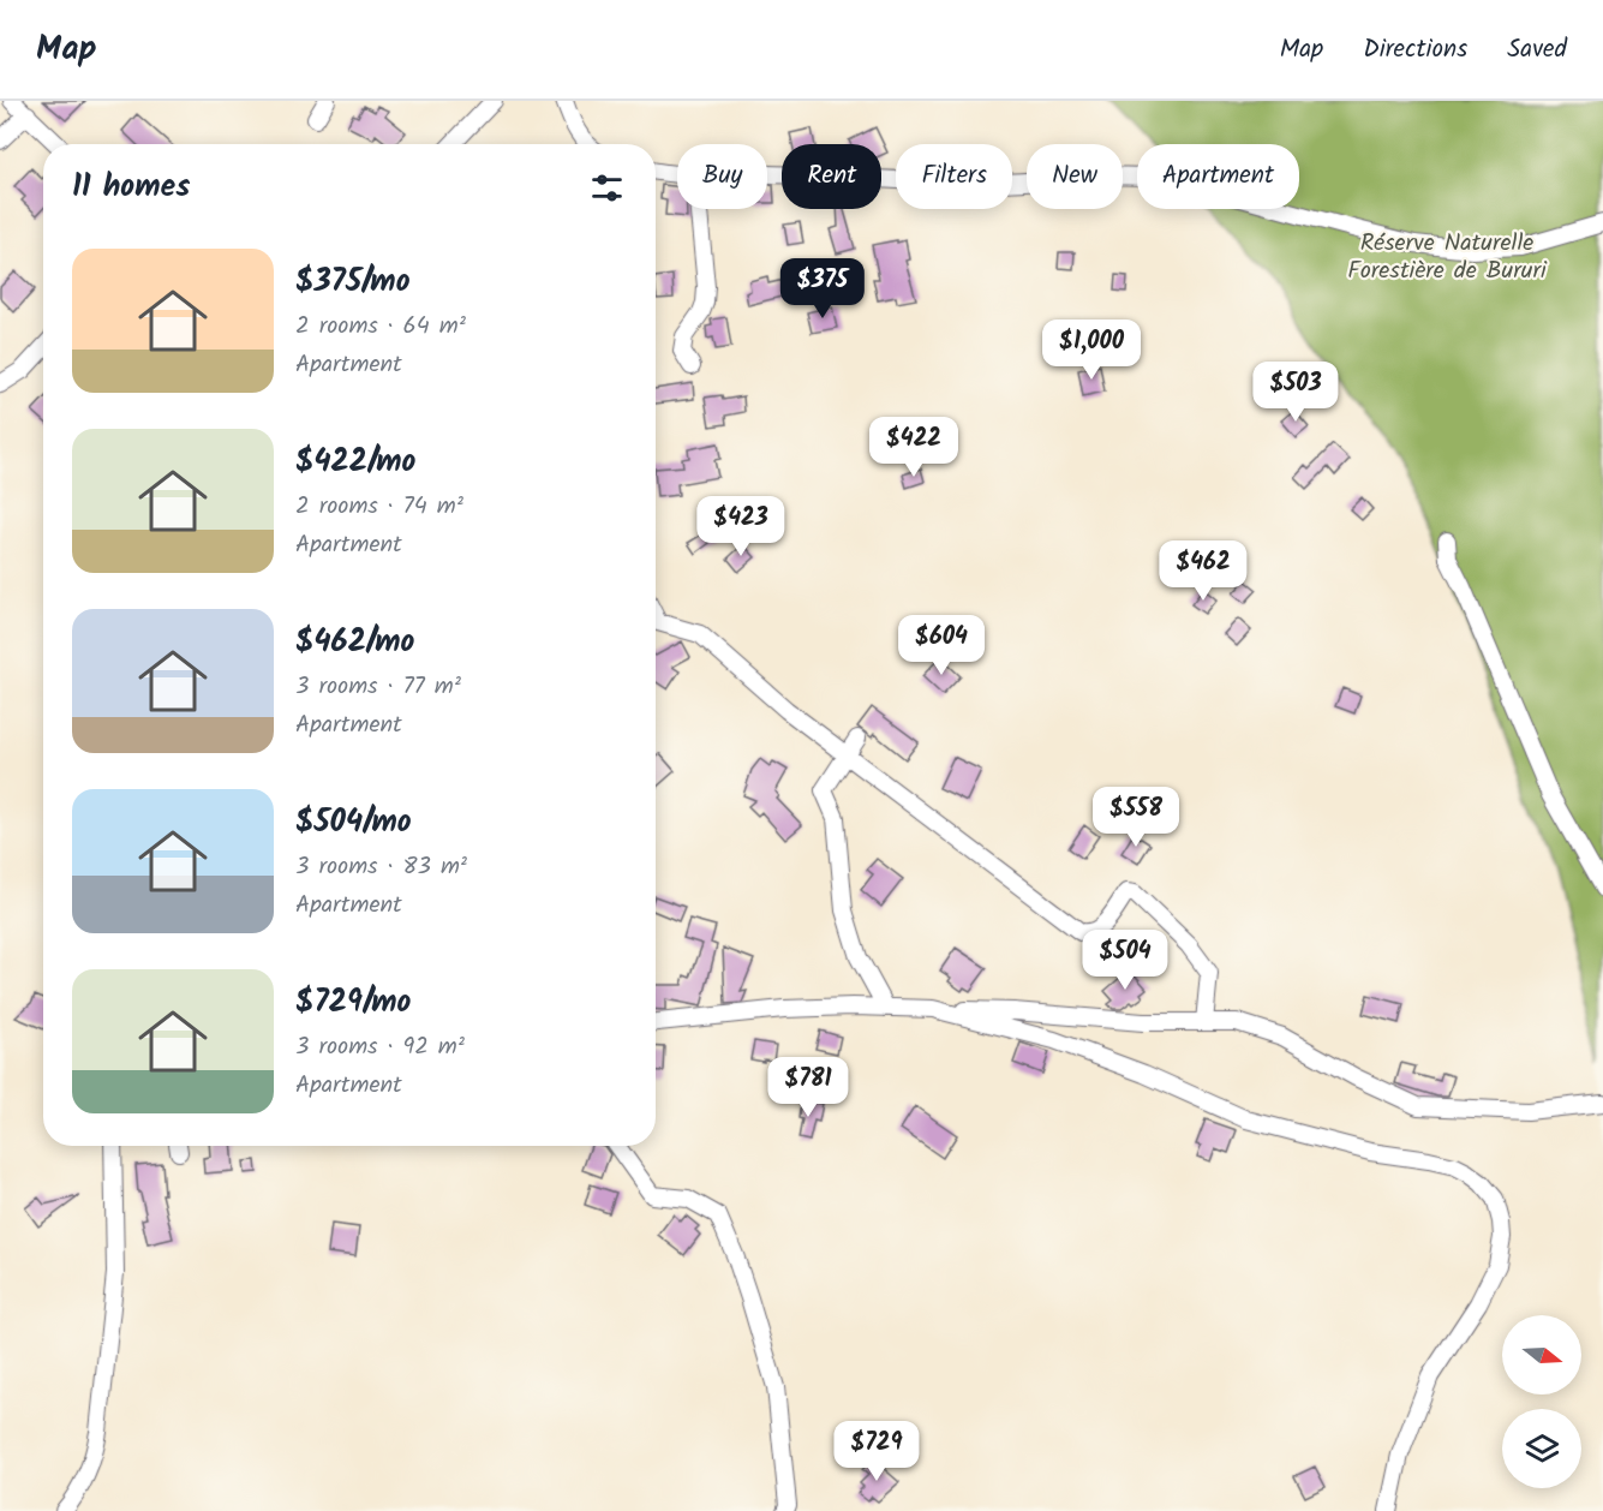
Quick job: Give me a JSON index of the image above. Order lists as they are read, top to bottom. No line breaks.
{"parks":["Réserve Naturelle Forestière de Bururi"],"north":"right","page":{"header":"Map","nav":["Map","Directions","Saved"],"chip":["Buy","Rent","Filters","New","Apartment"],"heading":"11 homes","list":[{"name":"$375/mo","note":"2 rooms · 64 m² · Apartment"},{"name":"$422/mo","note":"2 rooms · 74 m² · Apartment"},{"name":"$462/mo","note":"3 rooms · 77 m² · Apartment"},{"name":"$504/mo","note":"3 rooms · 83 m² · Apartment"},{"name":"$729/mo","note":"3 rooms · 92 m² · Apartment"}],"price":["$375","$1,000","$503","$422","$423","$462","$604","$558","$504","$781","$729"]}}
